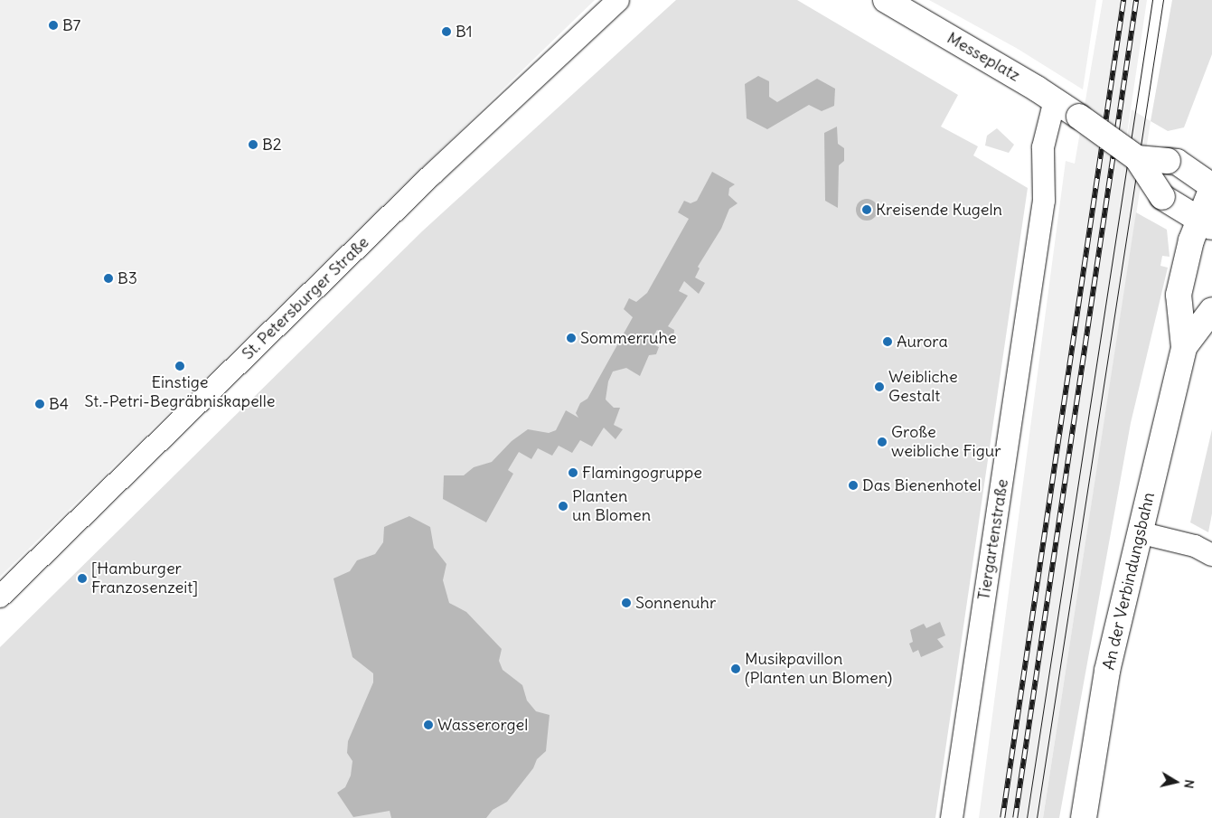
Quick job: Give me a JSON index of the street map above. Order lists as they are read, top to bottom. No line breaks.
{"streets":{"main road":["Messeplatz","An der Verbindungsbahn"],"street":["St. Petersburger Straße","Tiergartenstraße"]},"crossings":[["Messeplatz","Tiergartenstraße"]],"places":["B7","B1","B2","Kreisende Kugeln","B3","Sommerruhe","Aurora","Einstige St.-Petri-Begräbniskapelle","Weibliche Gestalt","B4","Große weibliche Figur","Flamingogruppe","Das Bienenhotel","Planten un Blomen","[Hamburger Franzosenzeit]","Sonnenuhr","Musikpavillon (Planten un Blomen)","Wasserorgel"],"north":"right"}
